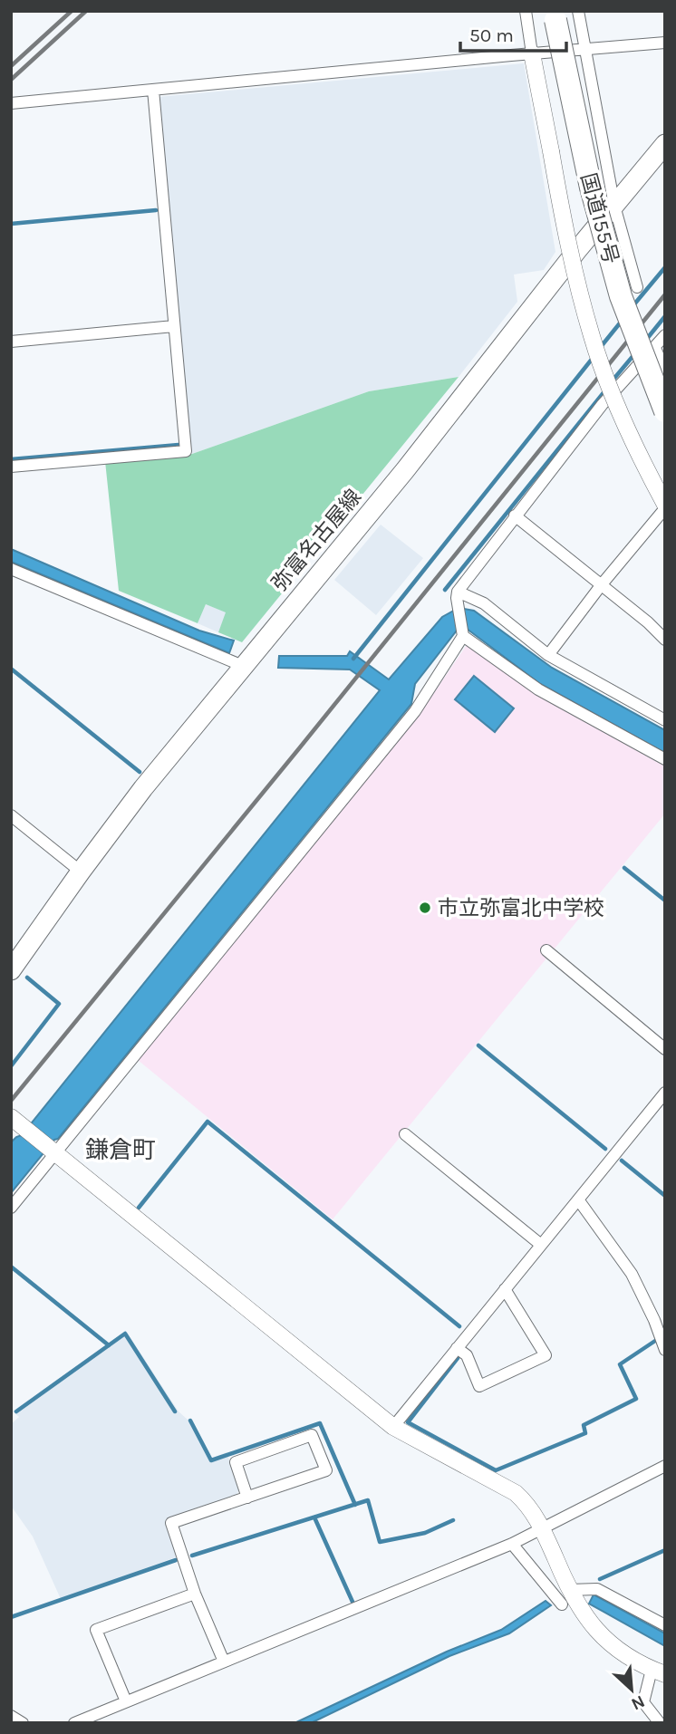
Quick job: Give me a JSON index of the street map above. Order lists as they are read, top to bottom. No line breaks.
{"streets":{"highway":["国道155号"],"main road":["弥富名古屋線"]},"districts":["鎌倉町"],"places":["市立弥富北中学校"],"scale_bar":"50 m","north":"bottom right"}
